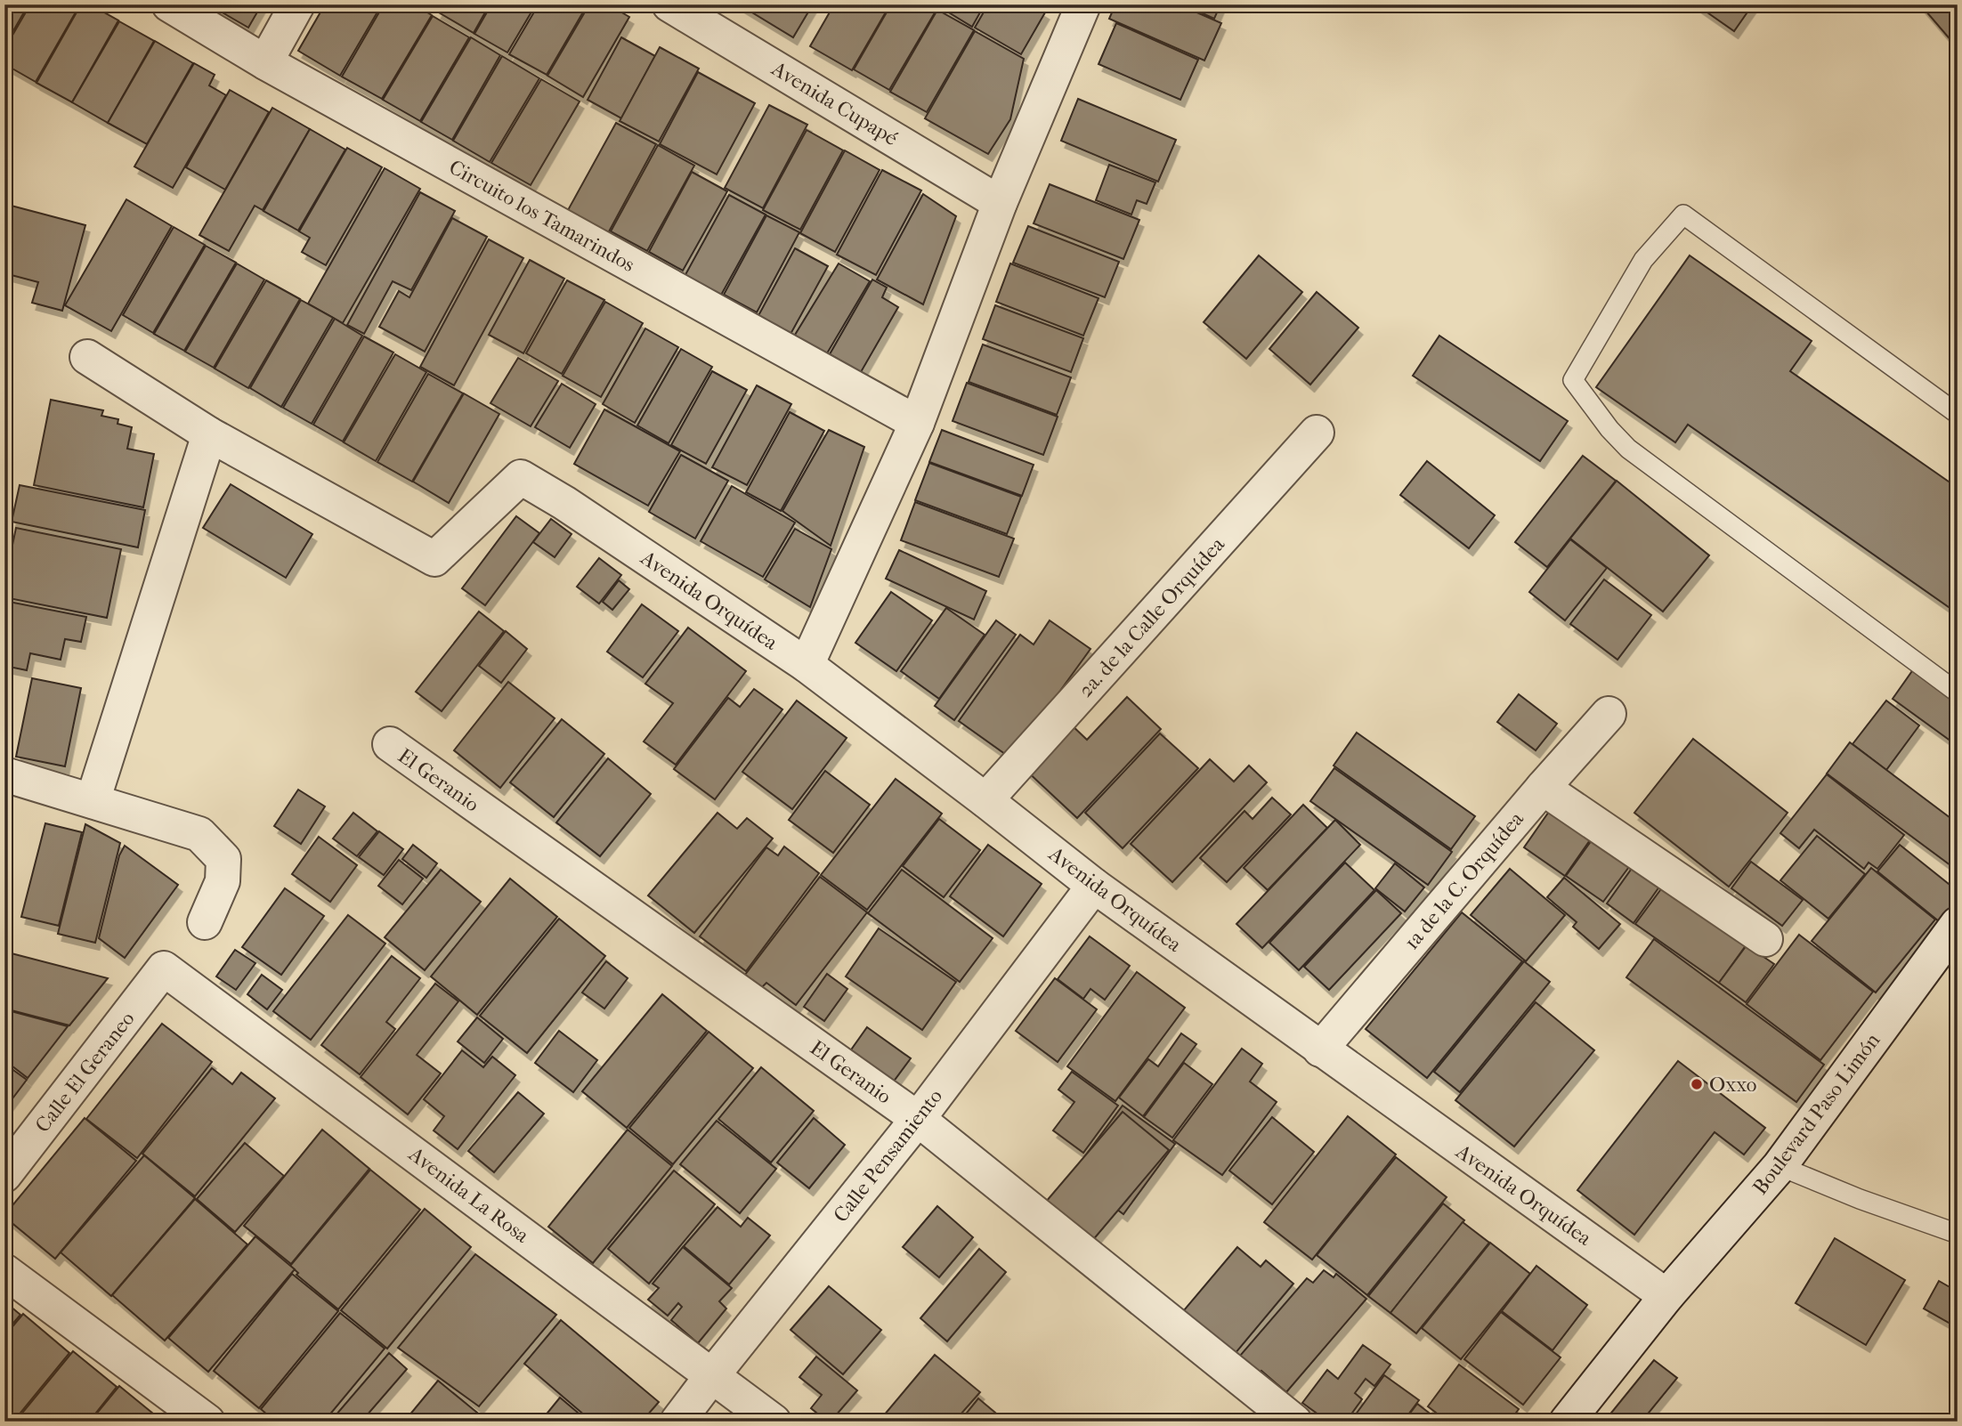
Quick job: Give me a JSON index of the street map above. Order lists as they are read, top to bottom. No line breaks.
{"streets":{"street":["Avenida Cupapé","Circuito los Tamarindos","Avenida Orquídea","2a. de la Calle Orquídea","El Geranio","1a de la C. Orquídea","Calle El Geraneo","Boulevard Paso Limón","Calle Pensamiento","Avenida La Rosa"]},"crossings":[["Avenida Orquídea","2a. de la Calle Orquídea"],["Avenida Orquídea","1a de la C. Orquídea"],["Avenida Orquídea","Boulevard Paso Limón"],["Avenida Orquídea","Calle Pensamiento"],["El Geranio","Calle Pensamiento"],["Calle El Geraneo","Avenida La Rosa"],["Calle Pensamiento","Avenida La Rosa"]],"places":["Oxxo"]}
